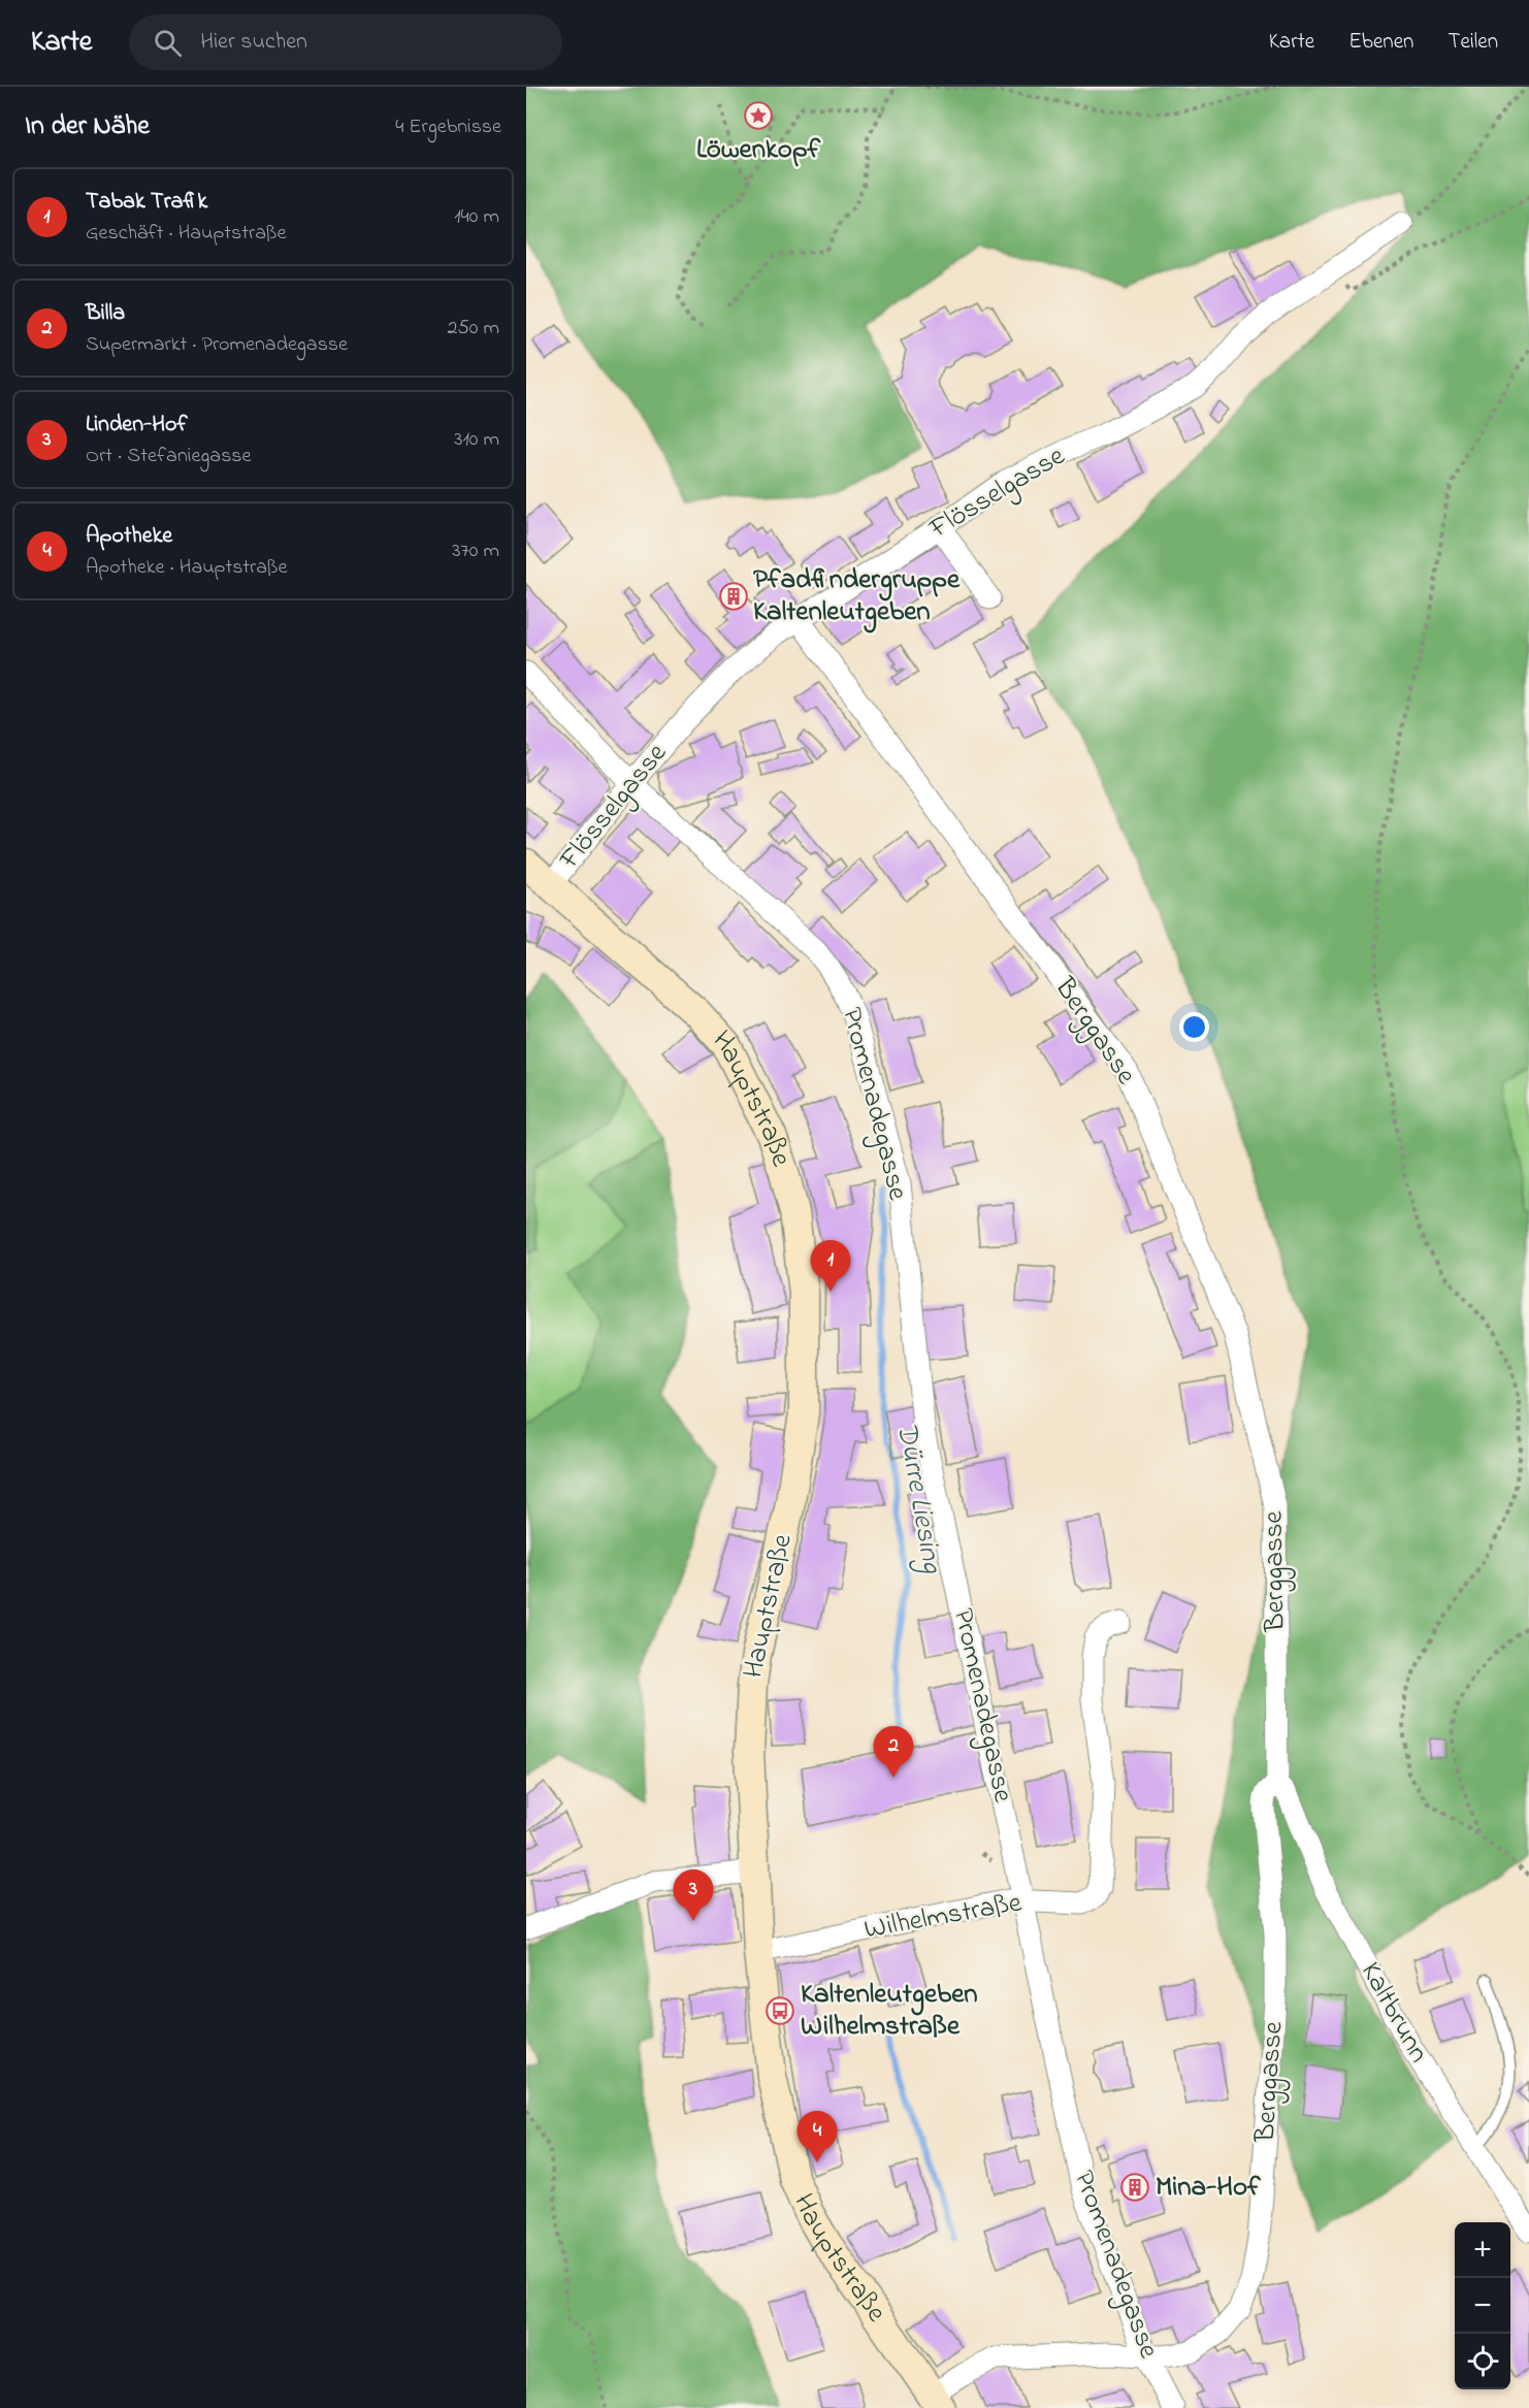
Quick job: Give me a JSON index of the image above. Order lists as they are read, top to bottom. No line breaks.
{"streets":{"main road":["Hauptstraße"],"street":["Flösselgasse","Berggasse","Promenadegasse","Wilhelmstraße","Kaltbrunn"]},"crossings":[["Flösselgasse","Berggasse"],["Flösselgasse","Hauptstraße"],["Flösselgasse","Promenadegasse"],["Berggasse","Hauptstraße"],["Berggasse","Promenadegasse"],["Berggasse","Kaltbrunn"],["Hauptstraße","Wilhelmstraße"],["Promenadegasse","Wilhelmstraße"]],"water":["Dürre Liesing"],"places":{"place":["Löwenkopf"],"building":["Pfadfindergruppe Kaltenleutgeben","Mina-Hof"],"bus stop":["Kaltenleutgeben Wilhelmstraße"]},"page":{"header":"Karte","search":"Hier suchen","nav":["Karte","Ebenen","Teilen"],"heading":["In der Nähe","4 Ergebnisse"],"list":[{"mark":"1","name":"Tabak Trafik","note":"Geschäft · Hauptstraße","value":"140 m"},{"mark":"2","name":"Billa","note":"Supermarkt · Promenadegasse","value":"250 m"},{"mark":"3","name":"Linden-Hof","note":"Ort · Stefaniegasse","value":"310 m"},{"mark":"4","name":"Apotheke","note":"Apotheke · Hauptstraße","value":"370 m"}],"pins":["1","2","3","4"],"map_buttons":["+","−"]}}
